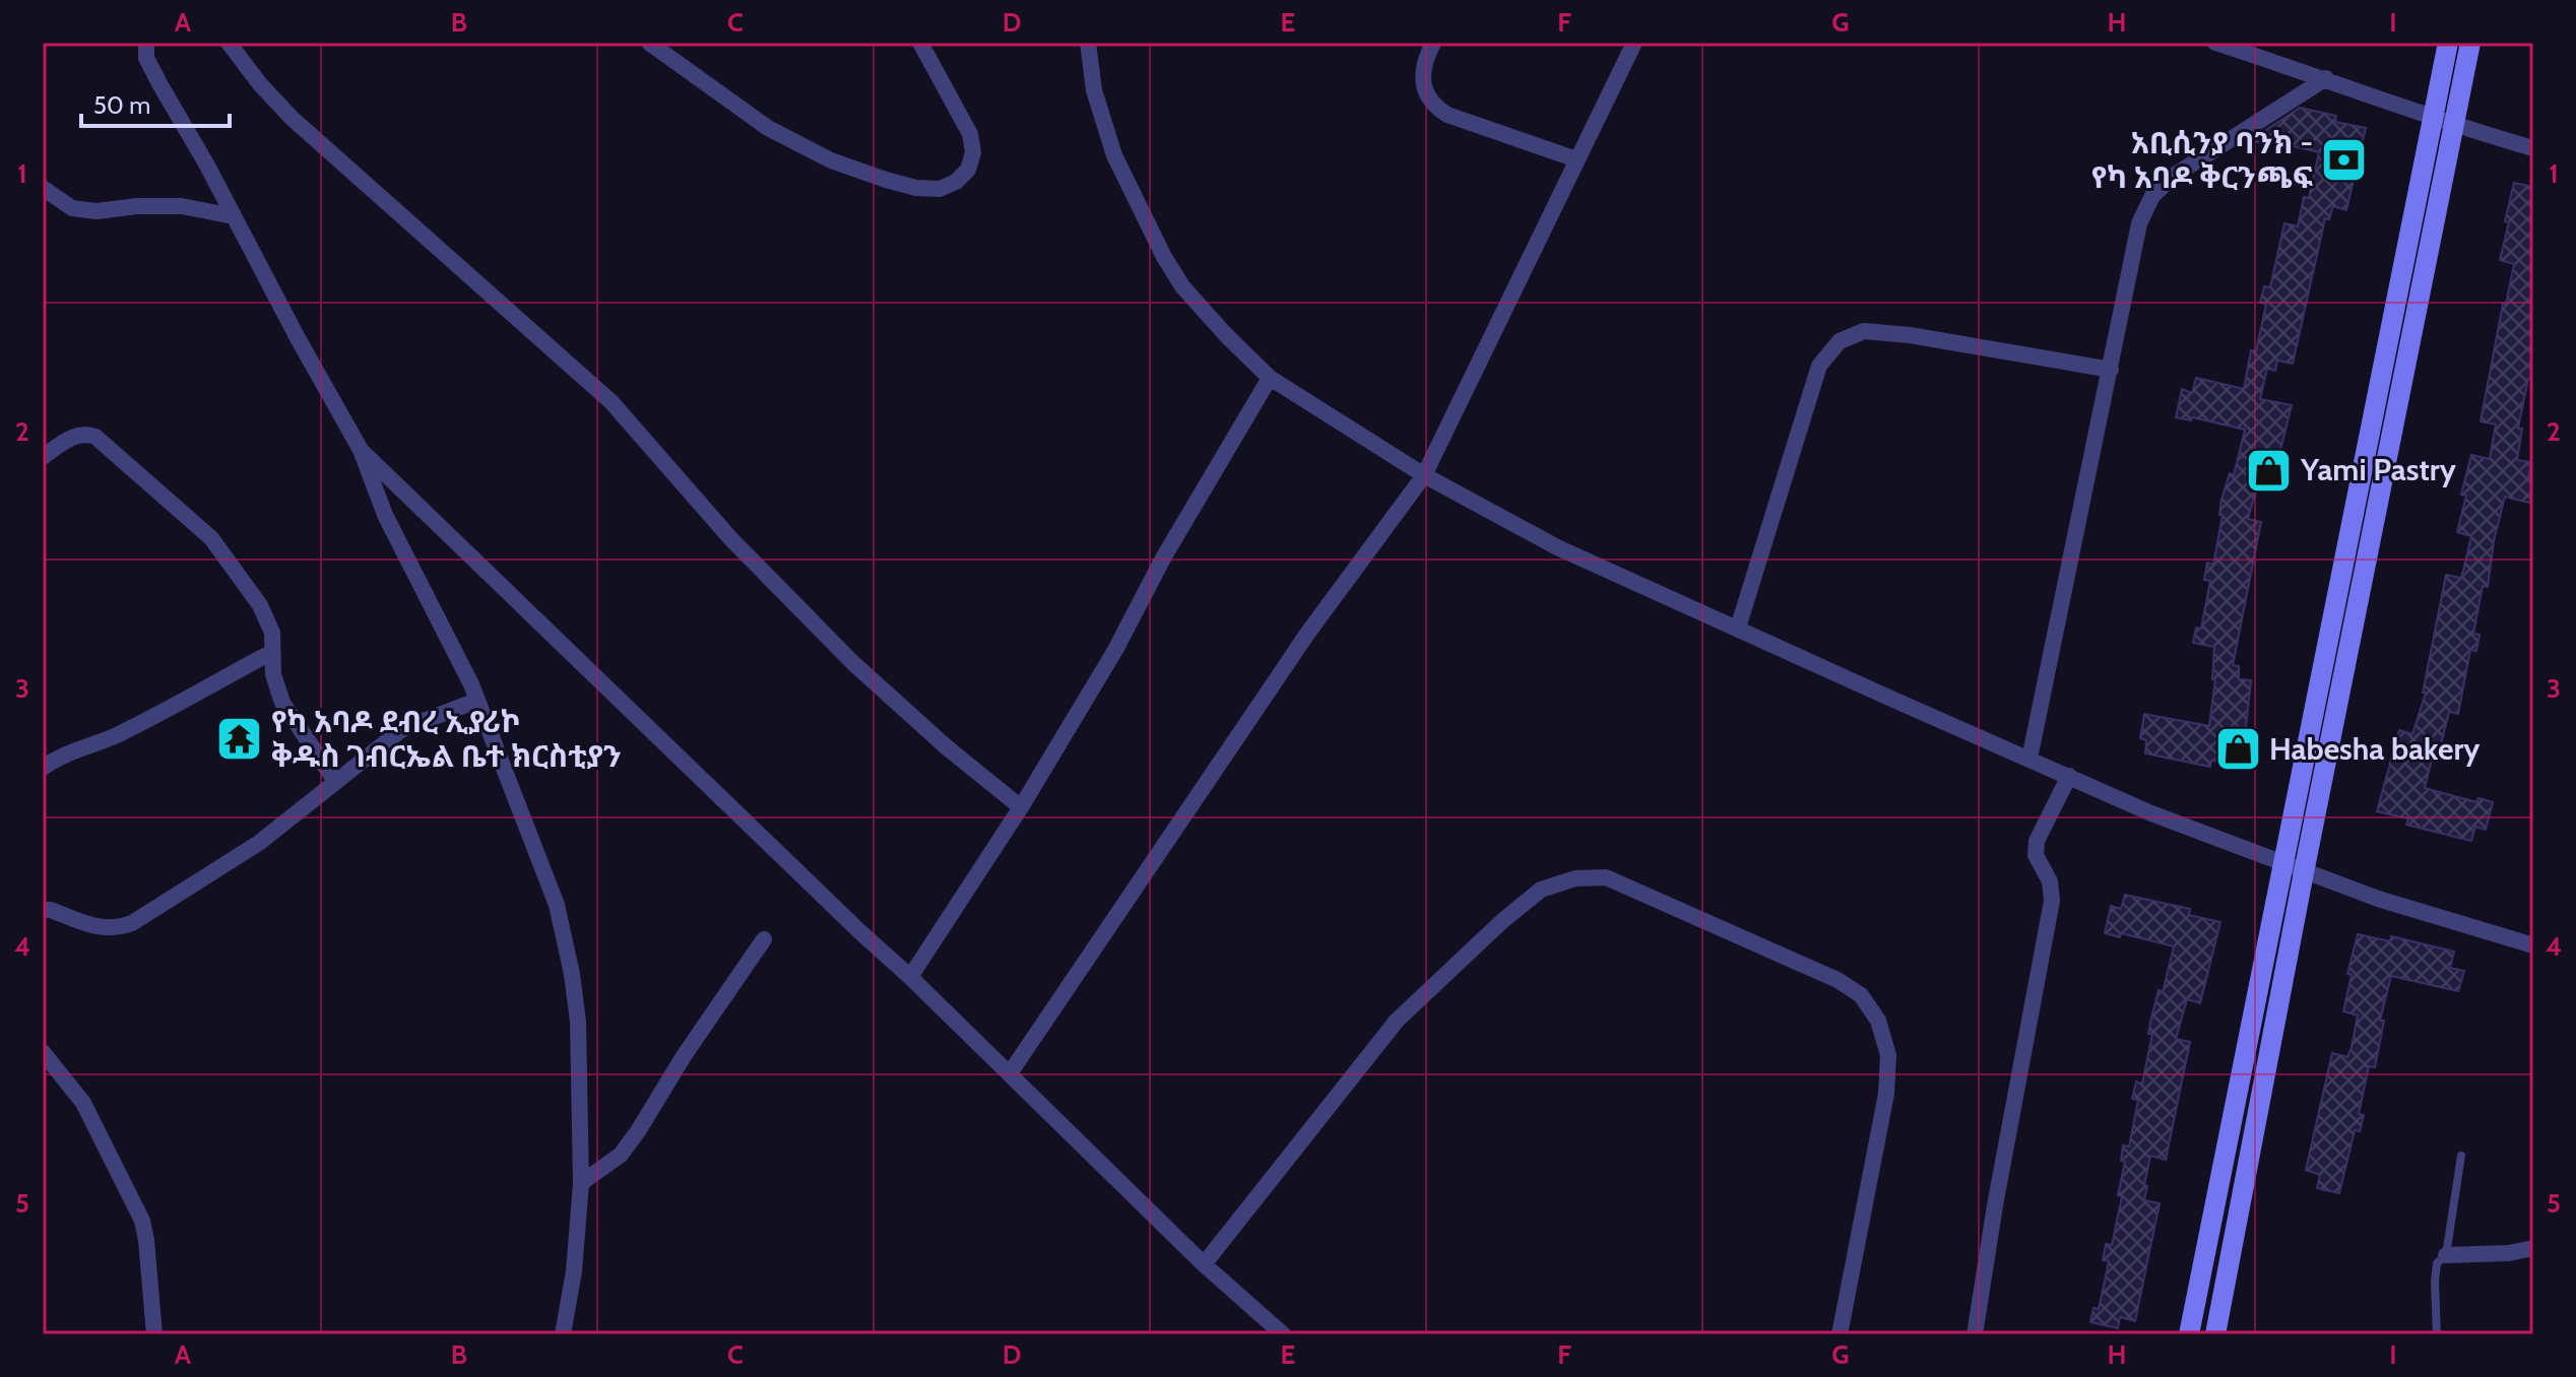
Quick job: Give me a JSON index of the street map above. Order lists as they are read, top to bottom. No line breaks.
{"places":{"bank":["አቢሲንያ ባንክ - የካ አባዶ ቅርንጫፍ"],"shop":["Yami Pastry","Habesha bakery"],"temple":["የካ አባዶ ደብረ ኢያሪኮ ቅዱስ ገብርኤል ቤተ ክርስቲያን"]},"scale_bar":"50 m","grid":{"columns":["A","B","C","D","E","F","G","H","I"],"rows":["1","2","3","4","5"]}}
